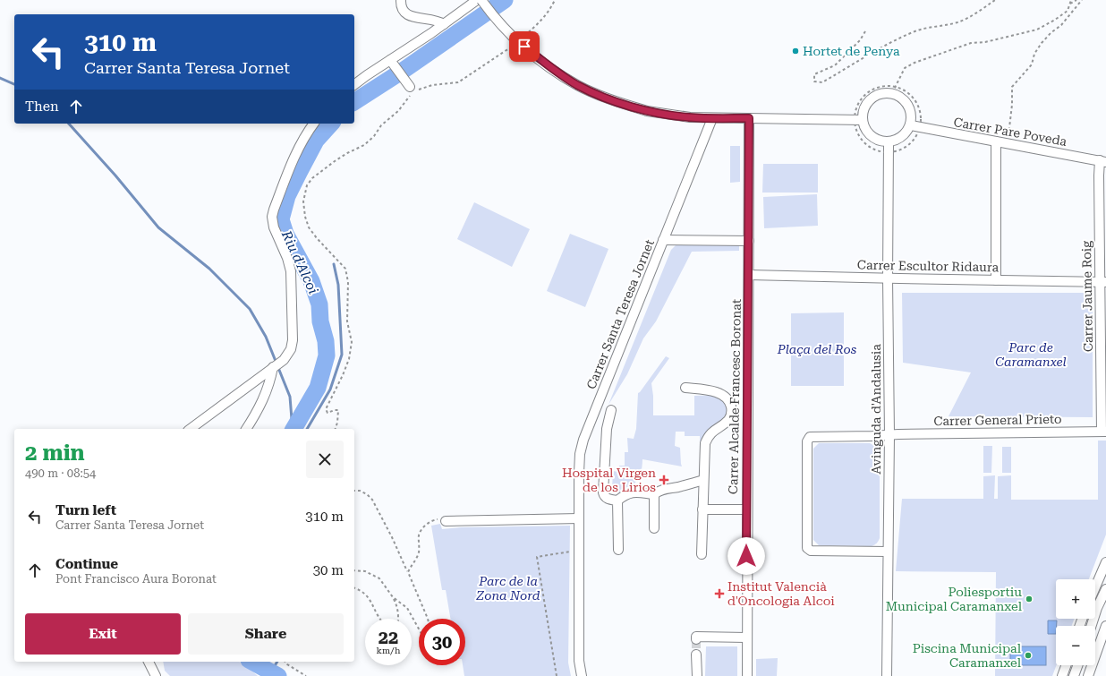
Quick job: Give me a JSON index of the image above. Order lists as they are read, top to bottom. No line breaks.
{"streets":{"street":["Carrer Pare Poveda","Carrer Escultor Ridaura","Carrer Jaume Roig","Carrer Santa Teresa Jornet","Carrer Alcalde Francesc Boronat","Avinguda d'Andalusia","Carrer General Prieto"]},"crossings":[["Carrer Pare Poveda","Carrer Jaume Roig"],["Carrer Pare Poveda","Avinguda d'Andalusia"],["Carrer Escultor Ridaura","Carrer Jaume Roig"],["Carrer Escultor Ridaura","Carrer Alcalde Francesc Boronat"],["Carrer Escultor Ridaura","Avinguda d'Andalusia"],["Carrer Jaume Roig","Carrer General Prieto"],["Avinguda d'Andalusia","Carrer General Prieto"]],"water":["Riu d'Alcoi"],"parks":["Parc de Caramanxel","Plaça del Ros","Parc de la Zona Nord"],"places":{"other":["Hortet de Penya","Poliesportiu Municipal Caramanxel","Piscina Municipal Caramanxel"],"health":["Hospital Virgen de los Lirios","Institut Valencià d'Oncologia Alcoi"]},"page":{"turn":["310 m","Carrer Santa Teresa Jornet"],"then":"Then","heading":["2 min","490 m · 08:54"],"list":[{"name":"Turn left","note":"Carrer Santa Teresa Jornet","value":"310 m"},{"name":"Continue","note":"Pont Francisco Aura Boronat","value":"30 m"}],"map_buttons":["+","−"],"buttons":["Exit","Share"],"speed":"22 km/h","limit":"30"}}
